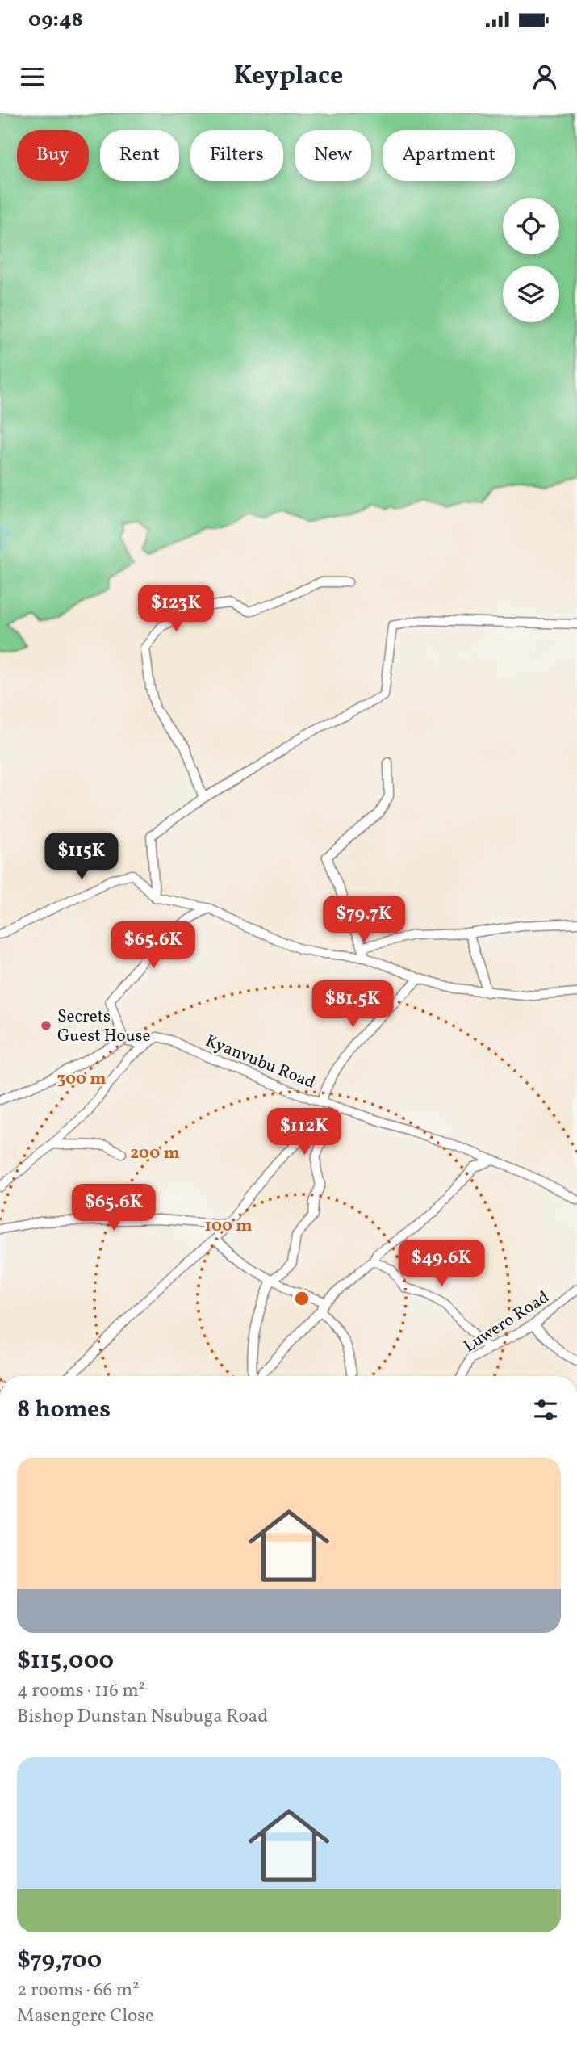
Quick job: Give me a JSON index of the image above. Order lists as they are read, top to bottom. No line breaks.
{"streets":{"street":["Kyanvubu Road","Luwero Road"]},"places":["Secrets Guest House"],"page":{"status":"09:48","header":"Keyplace","chip":["Buy","Rent","Filters","New","Apartment"],"price":["$123K","$115K","$79.7K","$65.6K","$81.5K","$112K","$65.6K","$49.6K"],"heading":"8 homes","list":[{"name":"$115,000","note":"4 rooms · 116 m² · Bishop Dunstan Nsubuga Road"},{"name":"$79,700","note":"2 rooms · 66 m² · Masengere Close"}]},"rings":["300 m","200 m","100 m"]}
